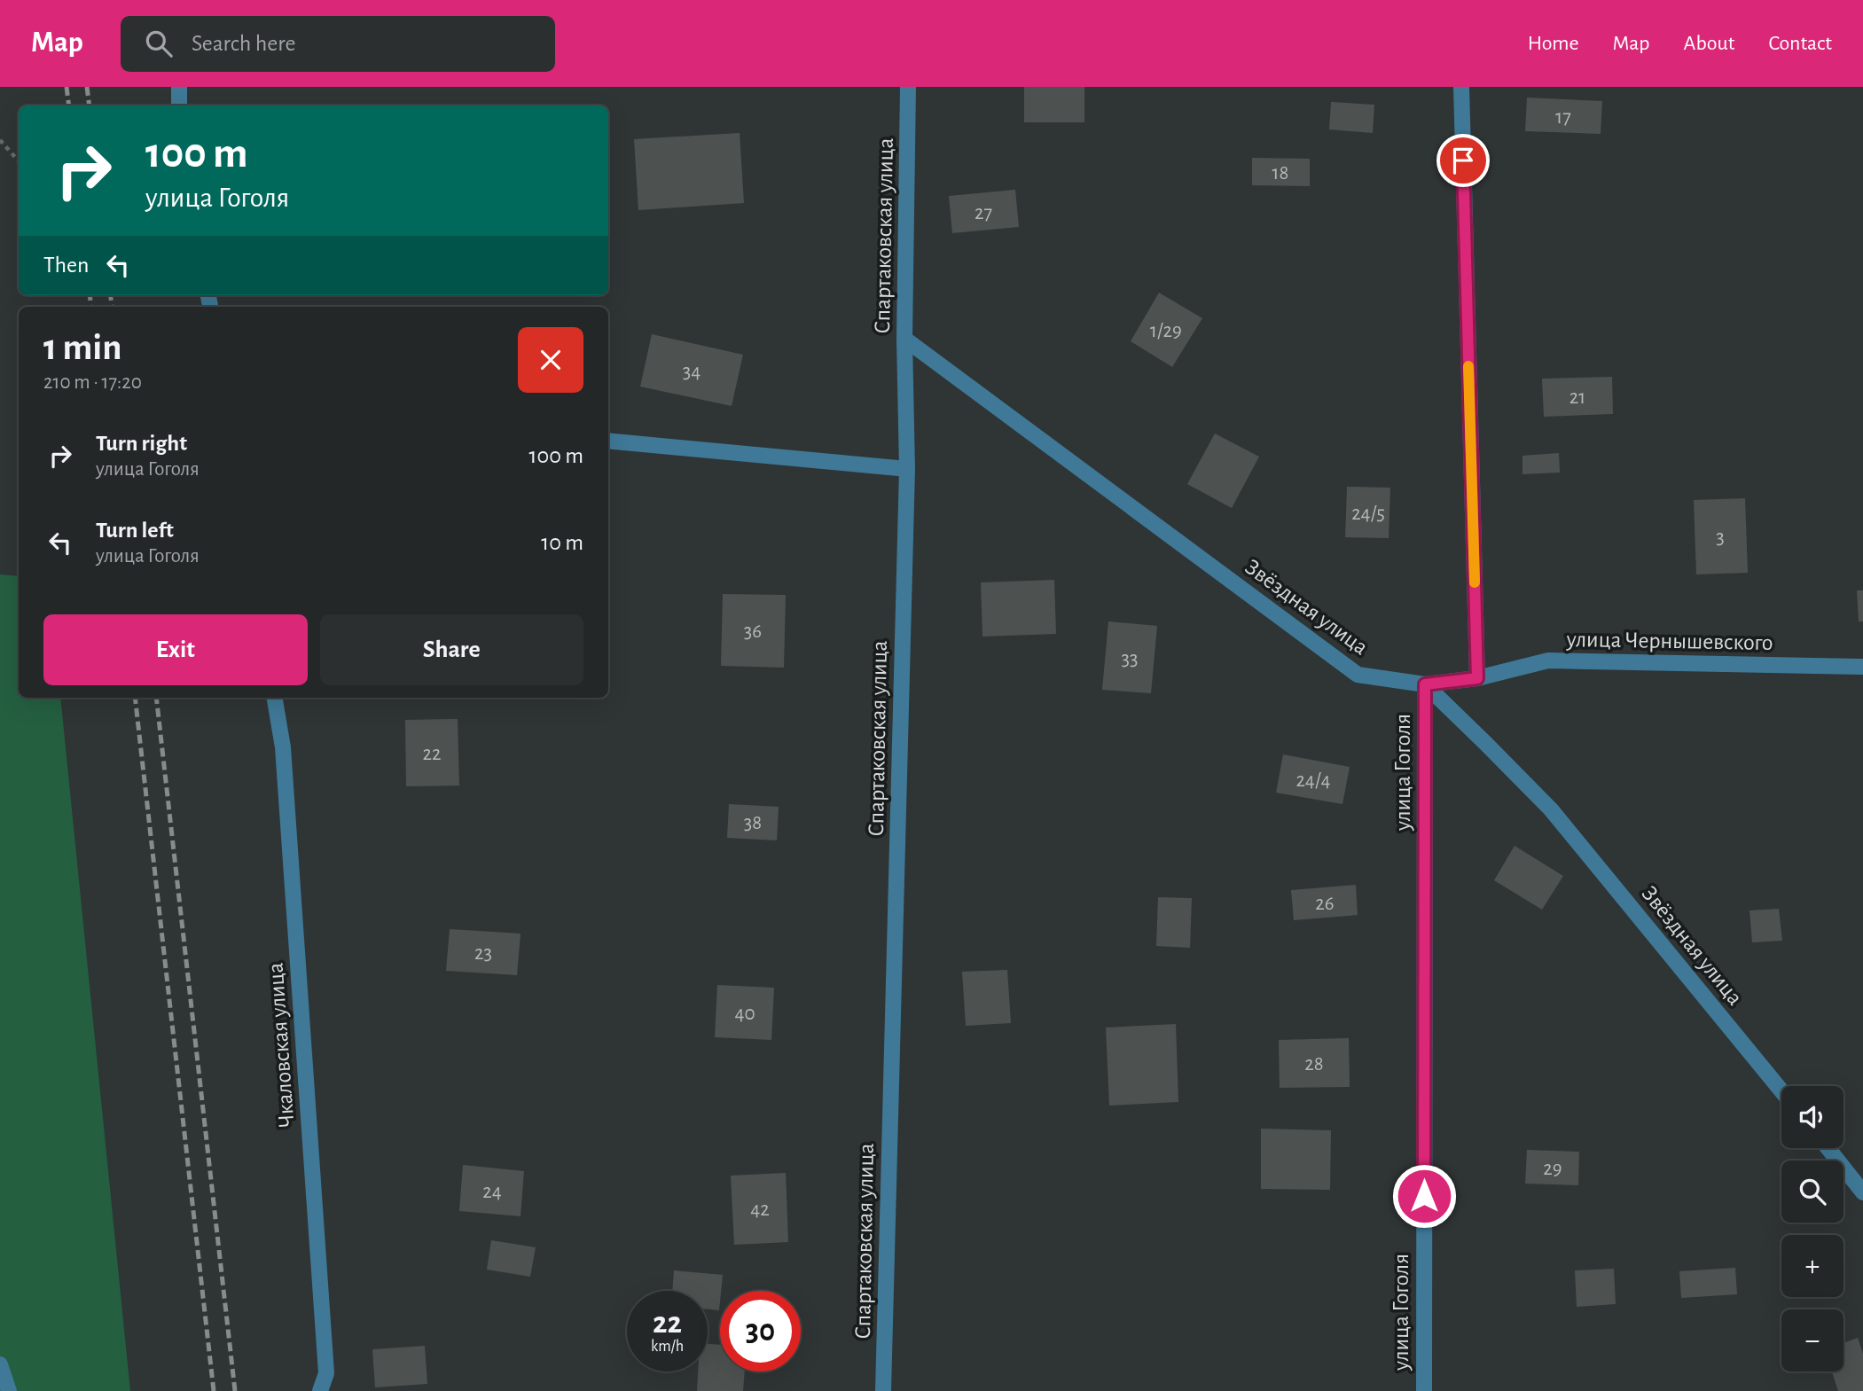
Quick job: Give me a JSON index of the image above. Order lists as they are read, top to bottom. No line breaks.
{"streets":{"street":["Спартаковская улица","Звёздная улица","улица Чернышевского","улица Гоголя","Чкаловская улица"]},"crossings":[["Спартаковская улица","Звёздная улица"],["Звёздная улица","улица Гоголя"],["улица Чернышевского","улица Гоголя"]],"house_numbers":["17","18","27","1/29","34","21","24/5","3","36","33","22","24/4","38","26","23","40","28","29","24","42"],"page":{"header":"Map","search":"Search here","nav":["Home","Map","About","Contact"],"turn":["100 m","улица Гоголя"],"then":"Then","heading":["1 min","210 m · 17:20"],"list":[{"name":"Turn right","note":"улица Гоголя","value":"100 m"},{"name":"Turn left","note":"улица Гоголя","value":"10 m"}],"buttons":["Exit","Share"],"map_buttons":["+","−"],"speed":"22 km/h","limit":"30"}}
